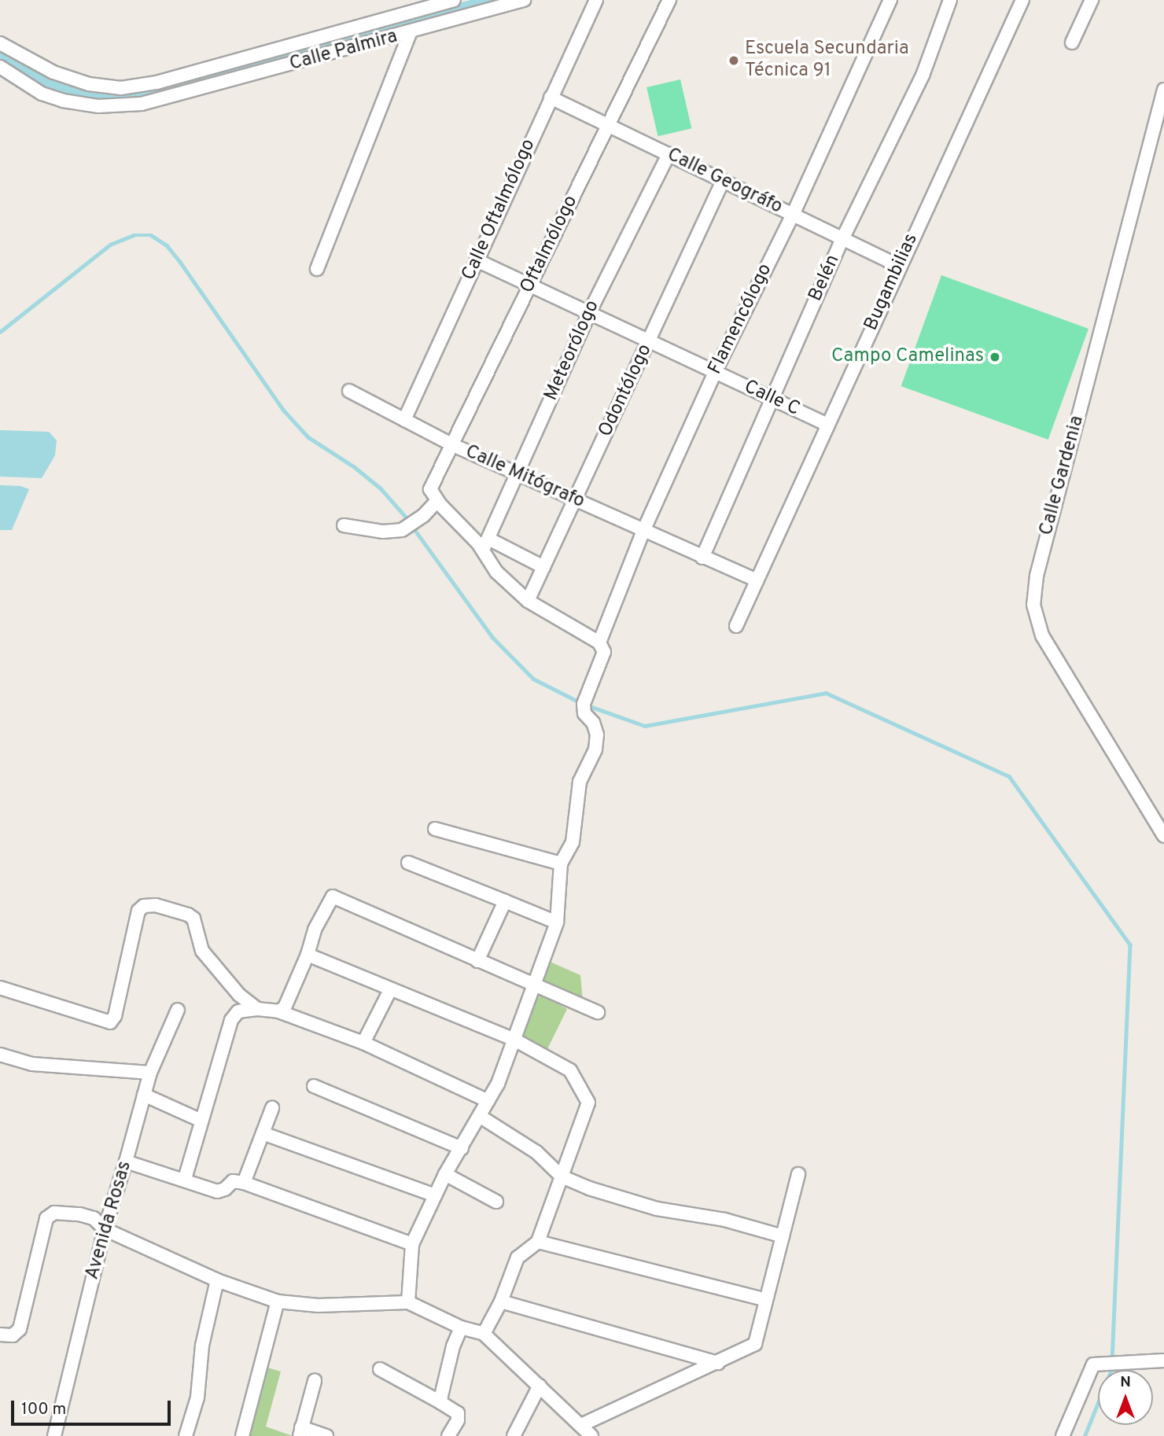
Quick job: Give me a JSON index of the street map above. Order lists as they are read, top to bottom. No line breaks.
{"streets":{"street":["Calle Palmira","Calle Geográfo","Calle Oftalmólogo","Oftalmólogo","Belén","Bugambilias","Flamencólogo","Meteorólogo","Odontólogo","Calle C","Calle Gardenia","Calle Mitógrafo","Avenida Rosas"]},"crossings":[["Calle Geográfo","Calle Oftalmólogo"],["Calle Geográfo","Oftalmólogo"],["Calle Geográfo","Belén"],["Calle Geográfo","Bugambilias"],["Calle Geográfo","Flamencólogo"],["Calle Geográfo","Meteorólogo"],["Calle Geográfo","Odontólogo"],["Calle Oftalmólogo","Calle C"],["Calle Oftalmólogo","Calle Mitógrafo"],["Oftalmólogo","Calle C"],["Oftalmólogo","Calle Mitógrafo"],["Belén","Calle C"],["Belén","Calle Mitógrafo"],["Bugambilias","Calle C"],["Bugambilias","Calle Mitógrafo"],["Flamencólogo","Calle C"],["Flamencólogo","Calle Mitógrafo"],["Meteorólogo","Calle C"],["Meteorólogo","Calle Mitógrafo"],["Odontólogo","Calle C"],["Odontólogo","Calle Mitógrafo"]],"places":["Escuela Secundaria Técnica 91","Campo Camelinas"],"scale_bar":"100 m","north":"top"}
